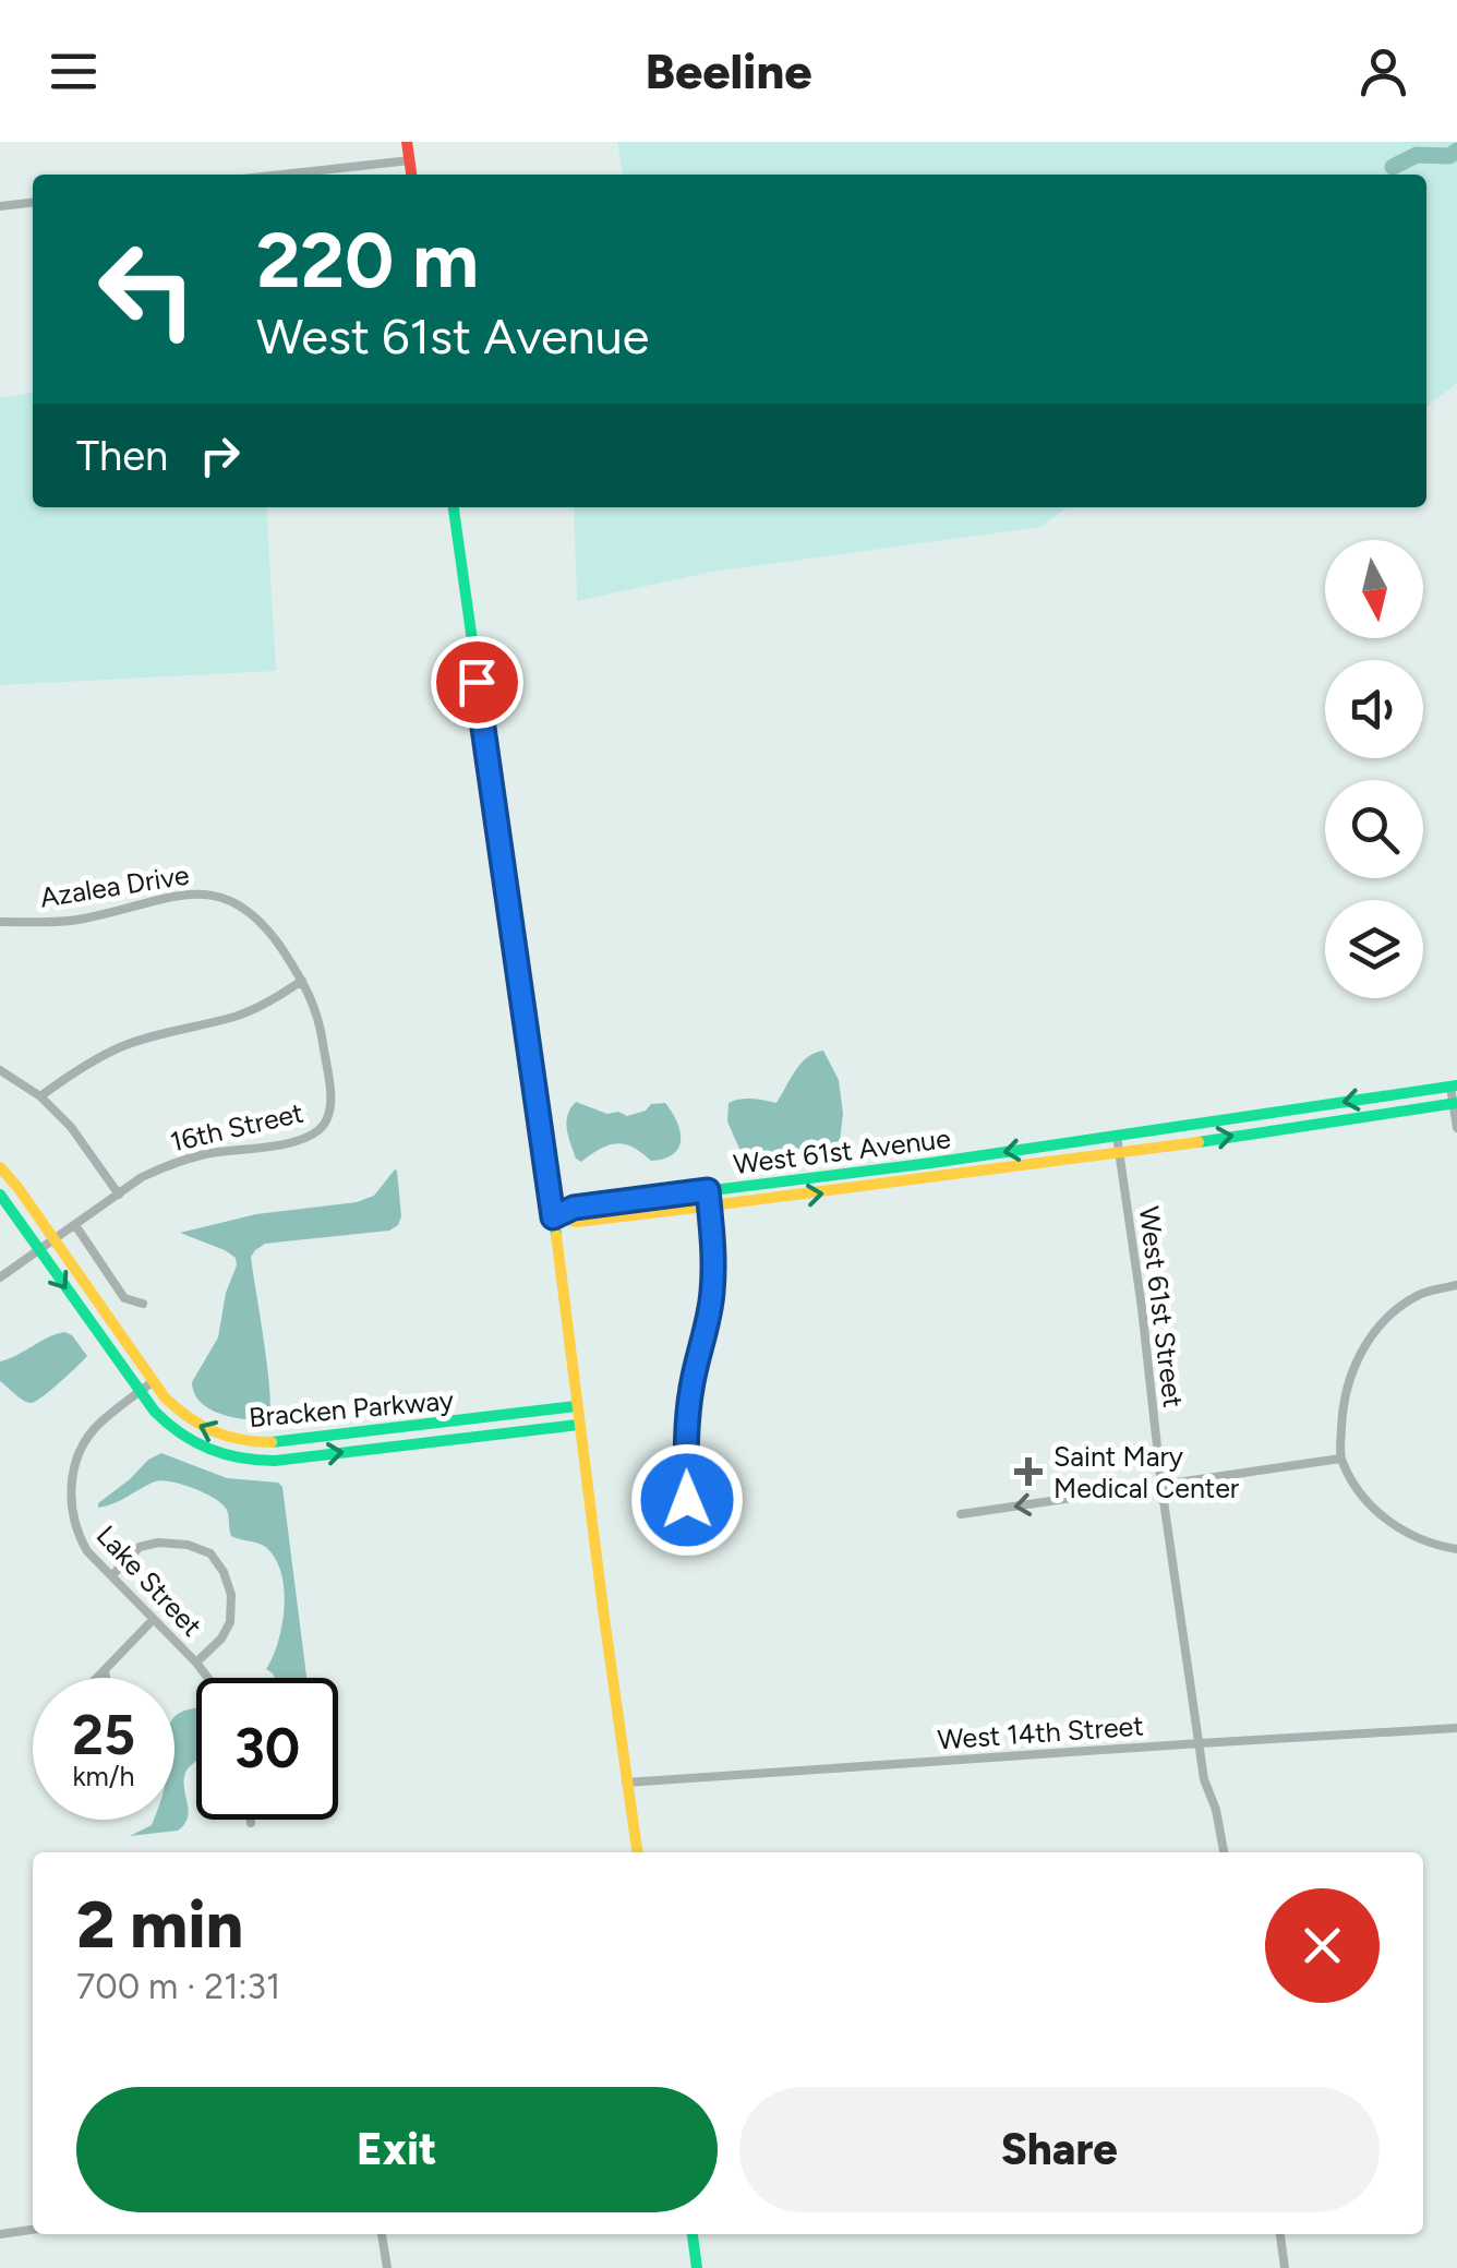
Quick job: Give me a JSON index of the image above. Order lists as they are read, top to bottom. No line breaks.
{"streets":{"main road":["West 61st Avenue","Bracken Parkway"],"street":["Azalea Drive","16th Street","West 61st Street","Lake Street","West 14th Street"]},"crossings":[["Azalea Drive","16th Street"],["16th Street","Bracken Parkway"],["West 61st Avenue","West 61st Street"],["West 61st Street","West 14th Street"],["Bracken Parkway","Lake Street"]],"places":{"health":["Saint Mary Medical Center"]},"north":"bottom","page":{"header":"Beeline","turn":["220 m","West 61st Avenue"],"then":"Then","speed":"25 km/h","limit":"30","heading":["2 min","700 m · 21:31"],"buttons":["Exit","Share"]}}
